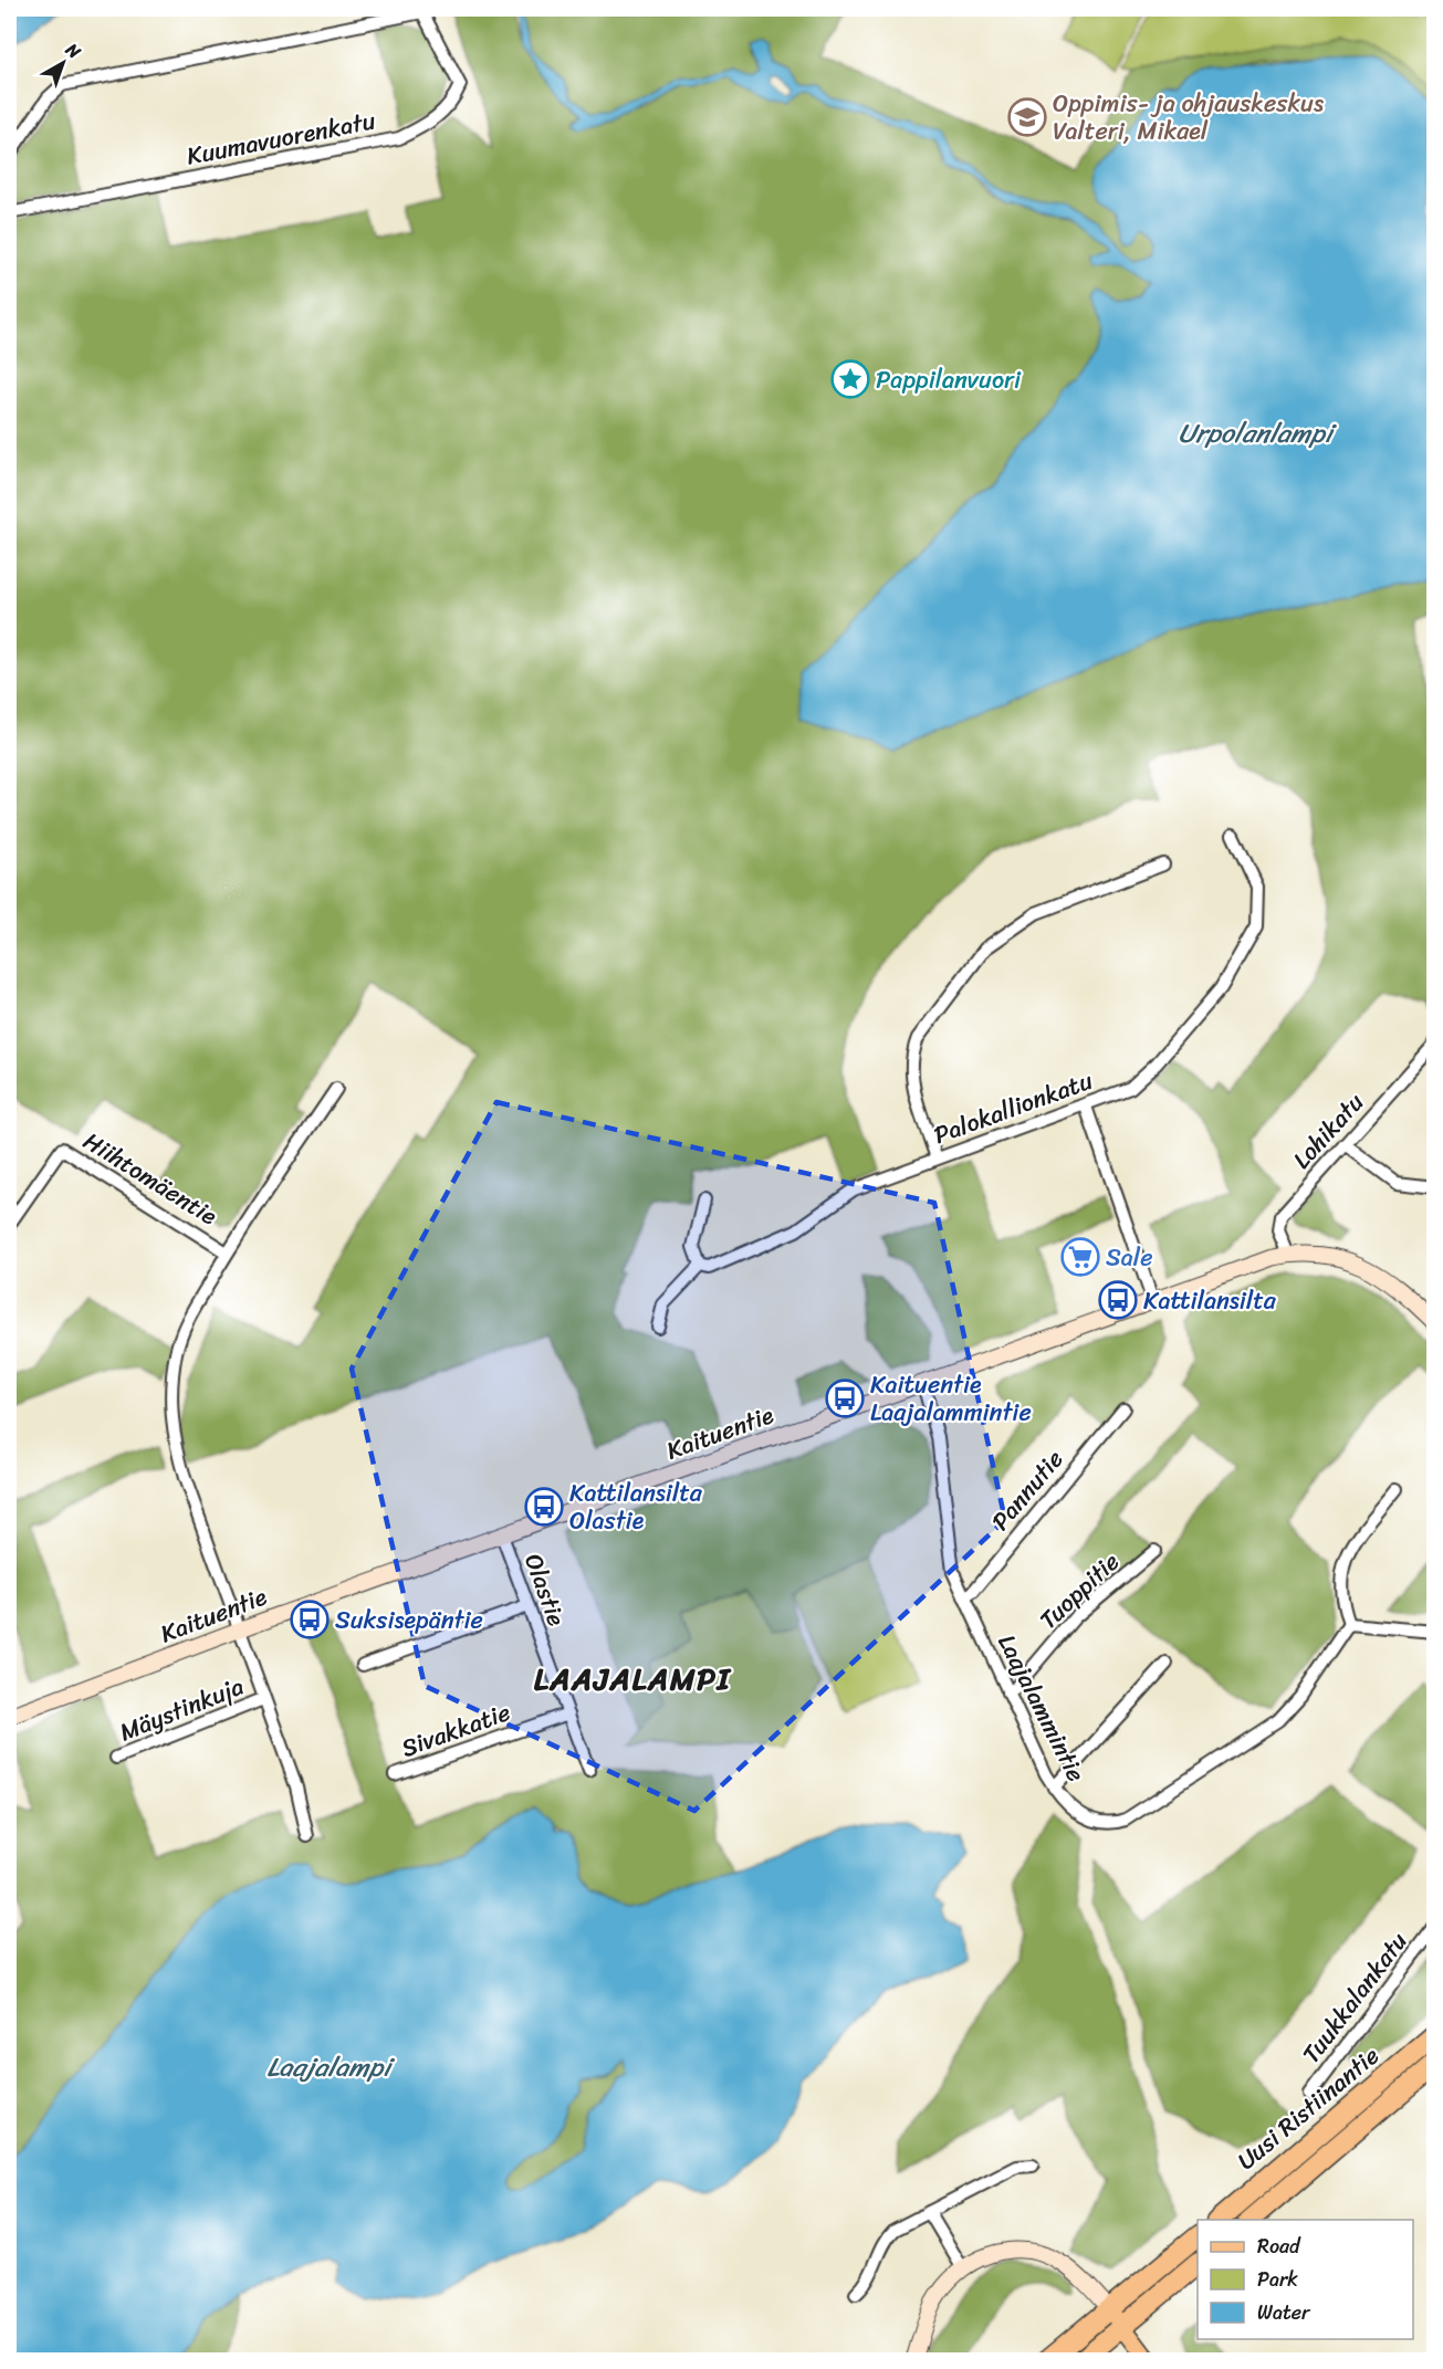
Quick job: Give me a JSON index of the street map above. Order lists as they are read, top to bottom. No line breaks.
{"streets":{"highway":["Uusi Ristiinantie"],"street":["Kuumavuorenkatu","Palokallionkatu","Lohikatu","Hiihtomäentie","Kaituentie","Pannutie","Olastie","Tuoppitie","Laajalammintie","Mäystinkuja","Sivakkatie","Tuukkalankatu"]},"crossings":[["Lohikatu","Kaituentie"],["Kaituentie","Olastie"],["Kaituentie","Laajalammintie"],["Pannutie","Laajalammintie"],["Olastie","Sivakkatie"],["Tuoppitie","Laajalammintie"]],"districts":["LAAJALAMPI"],"water":["Urpolanlampi","Laajalampi"],"places":{"school or university":["Oppimis- ja ohjauskeskus Valteri, Mikael"],"place":["Pappilanvuori"],"supermarket":["Sale"],"bus stop":["Kattilansilta","Kaituentie Laajalammintie","Kattilansilta Olastie","Suksisepäntie"]},"legend":["Road","Park","Water"],"north":"top right"}
